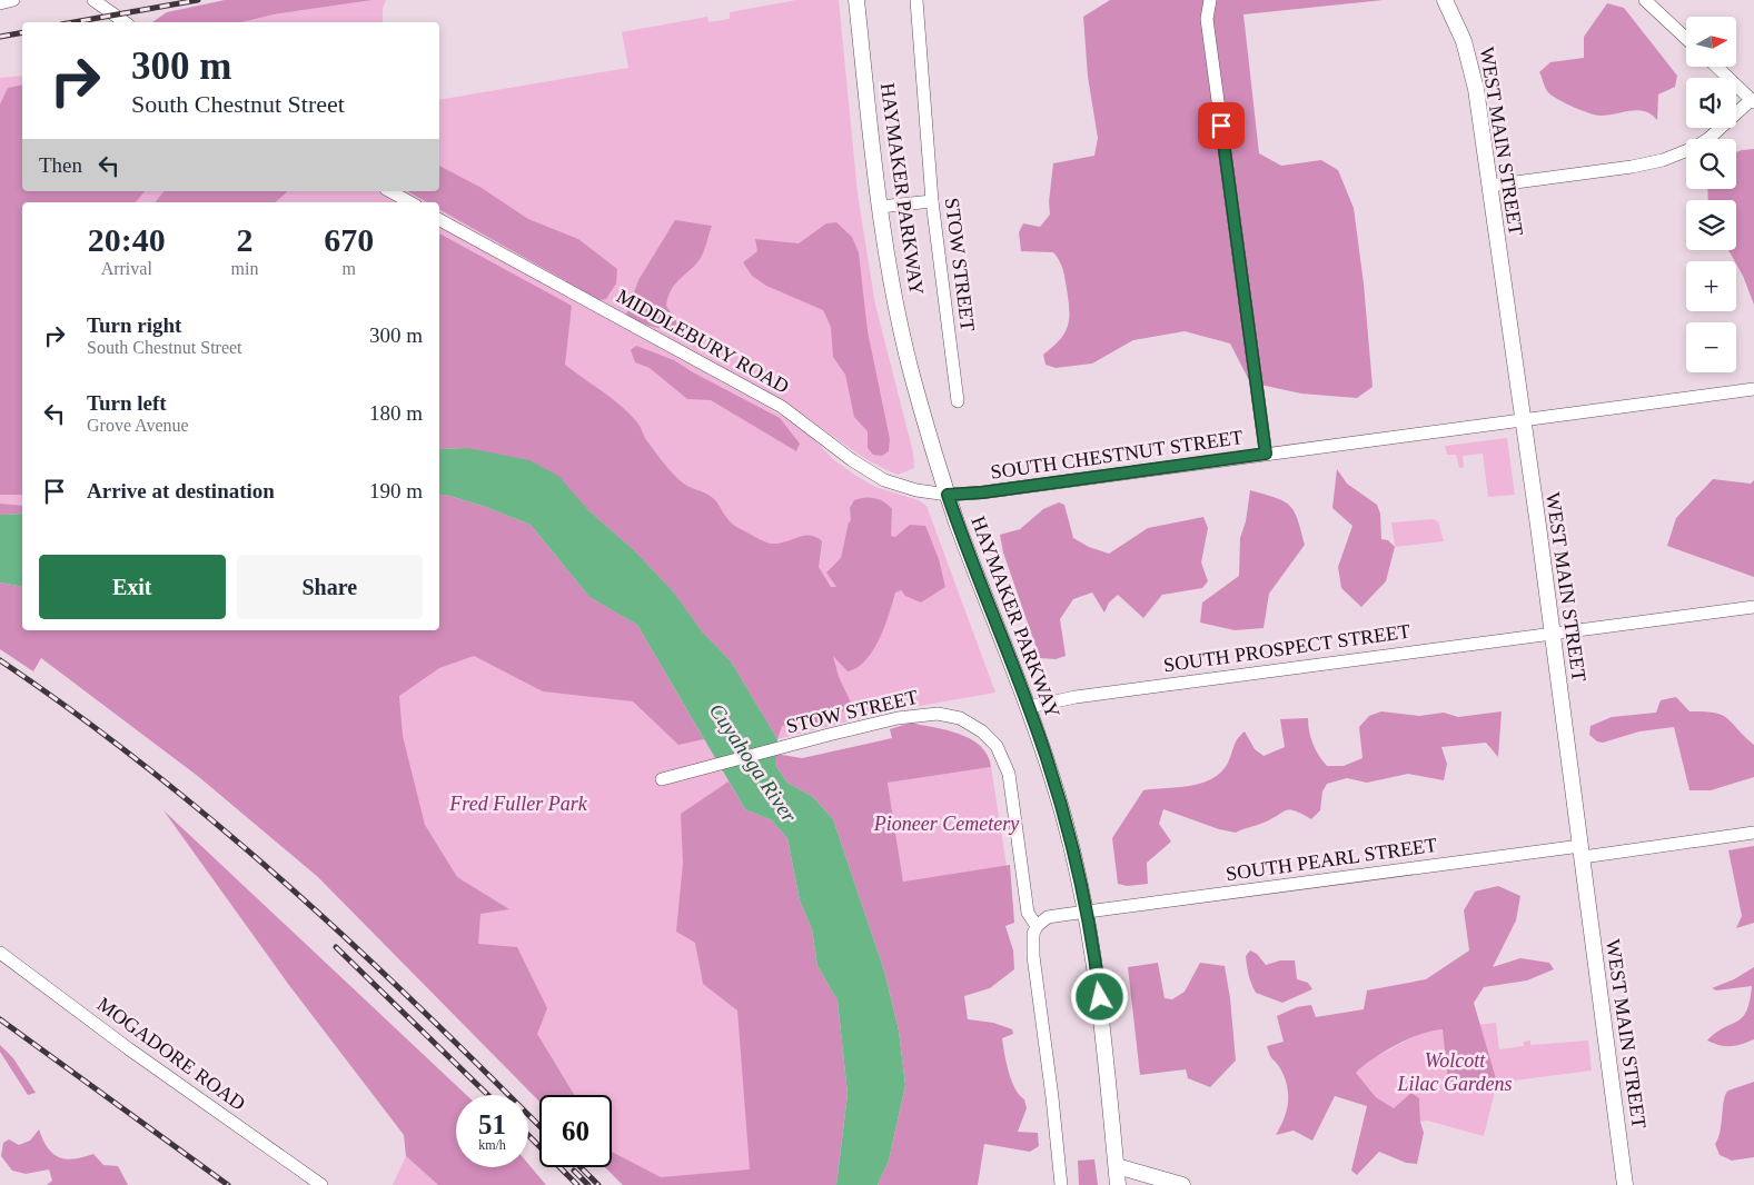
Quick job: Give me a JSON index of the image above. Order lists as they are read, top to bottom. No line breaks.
{"streets":{"main road":["WEST MAIN STREET","HAYMAKER PARKWAY"],"street":["STOW STREET","MIDDLEBURY ROAD","SOUTH CHESTNUT STREET","SOUTH PROSPECT STREET","SOUTH PEARL STREET","MOGADORE ROAD"]},"crossings":[["WEST MAIN STREET","SOUTH CHESTNUT STREET"],["WEST MAIN STREET","SOUTH PROSPECT STREET"],["WEST MAIN STREET","SOUTH PEARL STREET"],["HAYMAKER PARKWAY","MIDDLEBURY ROAD"],["HAYMAKER PARKWAY","SOUTH CHESTNUT STREET"],["HAYMAKER PARKWAY","SOUTH PROSPECT STREET"],["HAYMAKER PARKWAY","SOUTH PEARL STREET"],["STOW STREET","SOUTH PEARL STREET"],["MIDDLEBURY ROAD","SOUTH CHESTNUT STREET"]],"water":["Cuyahoga River"],"parks":["Fred Fuller Park","Pioneer Cemetery","Wolcott Lilac Gardens"],"north":"right","page":{"map_buttons":["+","−"],"turn":["300 m","South Chestnut Street"],"then":"Then","eta":["20:40","Arrival","2","min","670","m"],"list":[{"name":"Turn right","note":"South Chestnut Street","value":"300 m"},{"name":"Turn left","note":"Grove Avenue","value":"180 m"},{"name":"Arrive at destination","value":"190 m"}],"buttons":["Exit","Share"],"speed":"51 km/h","limit":"60"}}
